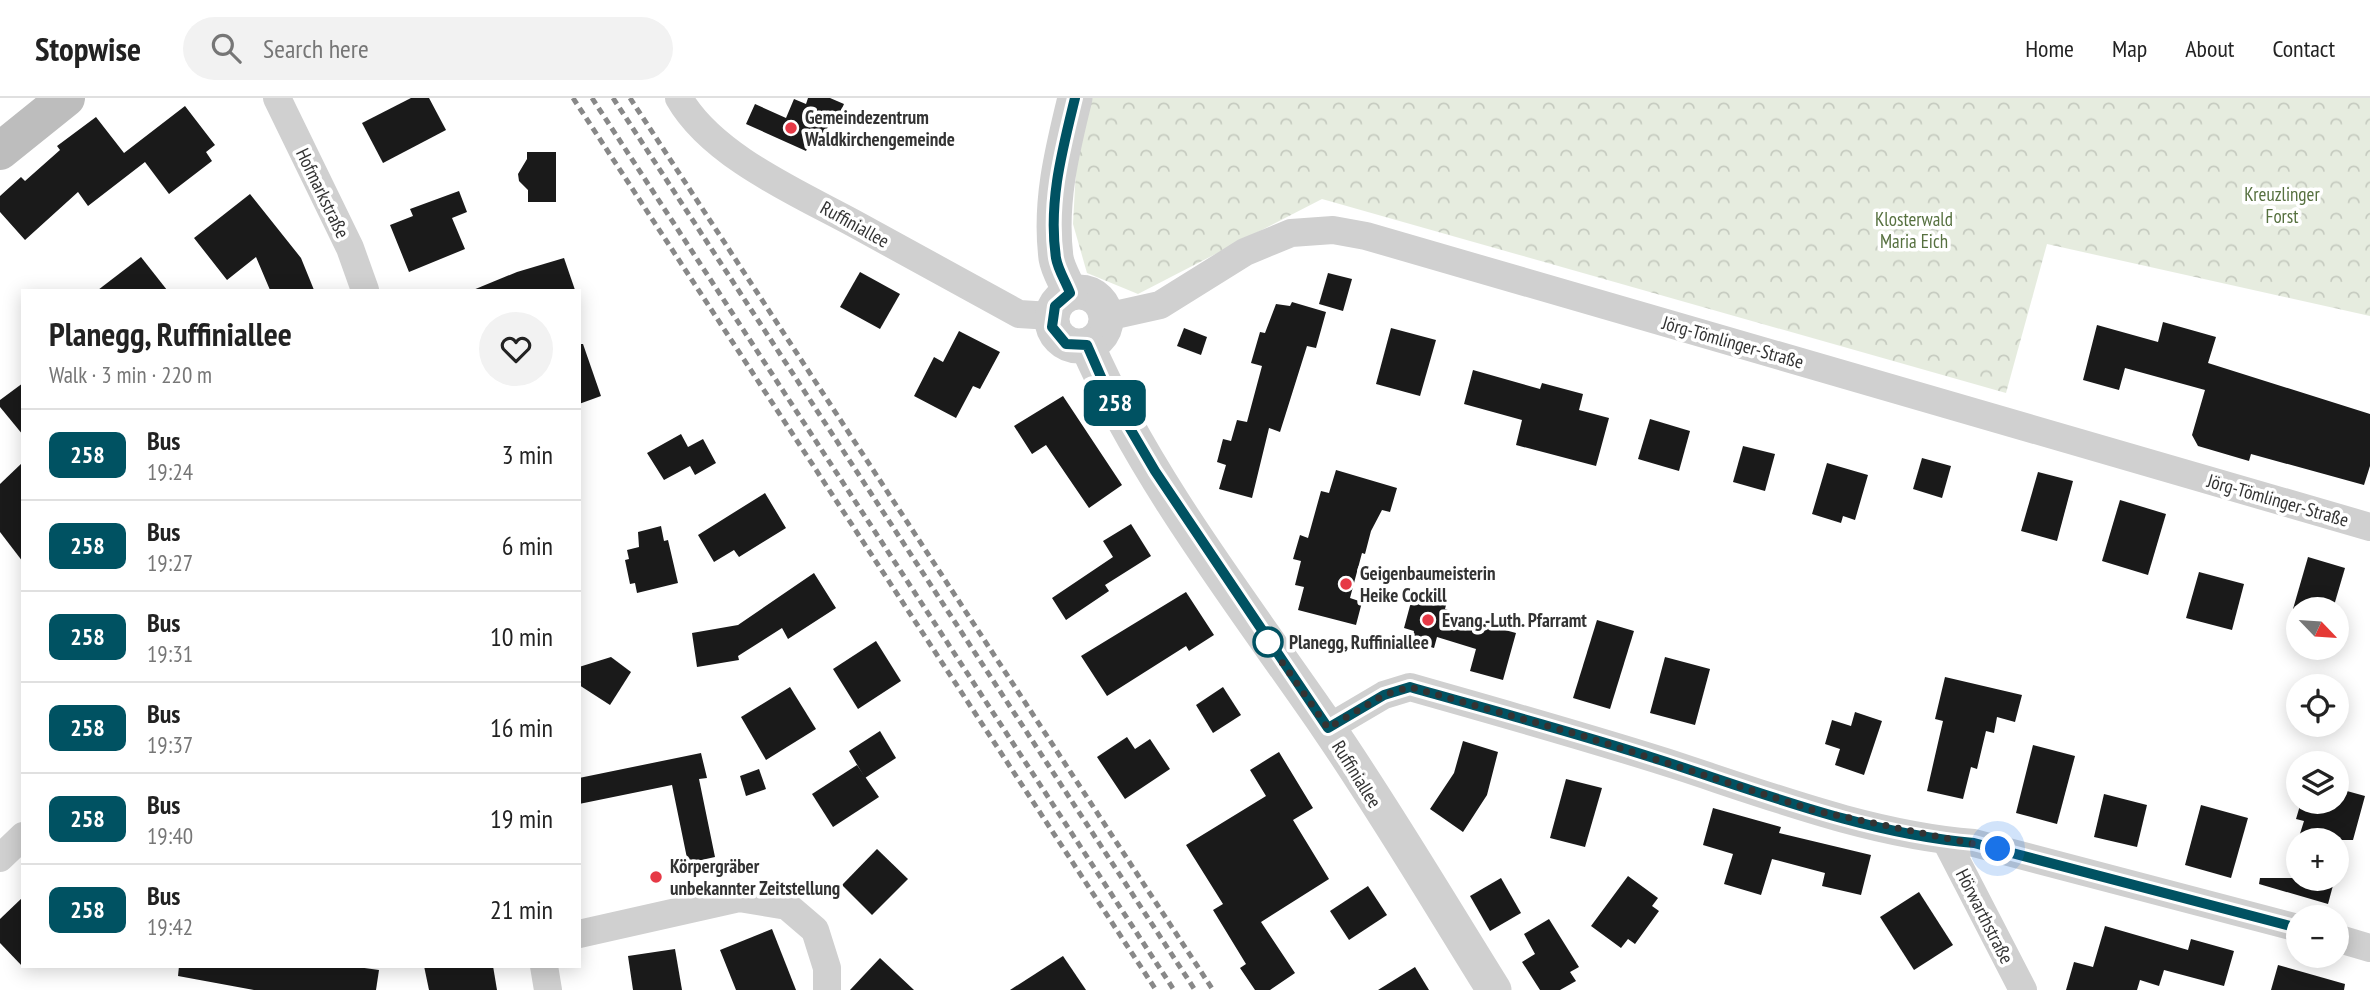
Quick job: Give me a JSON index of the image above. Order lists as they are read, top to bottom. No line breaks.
{"streets":{"street":["Hofmarkstraße","Ruffiniallee","Jörg-Tömlinger-Straße","Hörwarthstraße"]},"crossings":[["Ruffiniallee","Jörg-Tömlinger-Straße"]],"parks":["Kreuzlinger Forst","Klosterwald Maria Eich"],"places":["Gemeindezentrum Waldkirchengemeinde","Geigenbaumeisterin Heike Cockill","Evang.-Luth. Pfarramt","Planegg, Ruffiniallee","Körpergräber unbekannter Zeitstellung"],"lines":["bus line 258"],"north":"bottom right","page":{"header":"Stopwise","search":"Search here","nav":["Home","Map","About","Contact"],"on_map":"258","heading":["Planegg, Ruffiniallee","Walk · 3 min · 220 m"],"list":[{"mark":"258","name":"Bus","note":"19:24","value":"3 min"},{"mark":"258","name":"Bus","note":"19:27","value":"6 min"},{"mark":"258","name":"Bus","note":"19:31","value":"10 min"},{"mark":"258","name":"Bus","note":"19:37","value":"16 min"},{"mark":"258","name":"Bus","note":"19:40","value":"19 min"},{"mark":"258","name":"Bus","note":"19:42","value":"21 min"}],"map_buttons":["+","−"]}}
